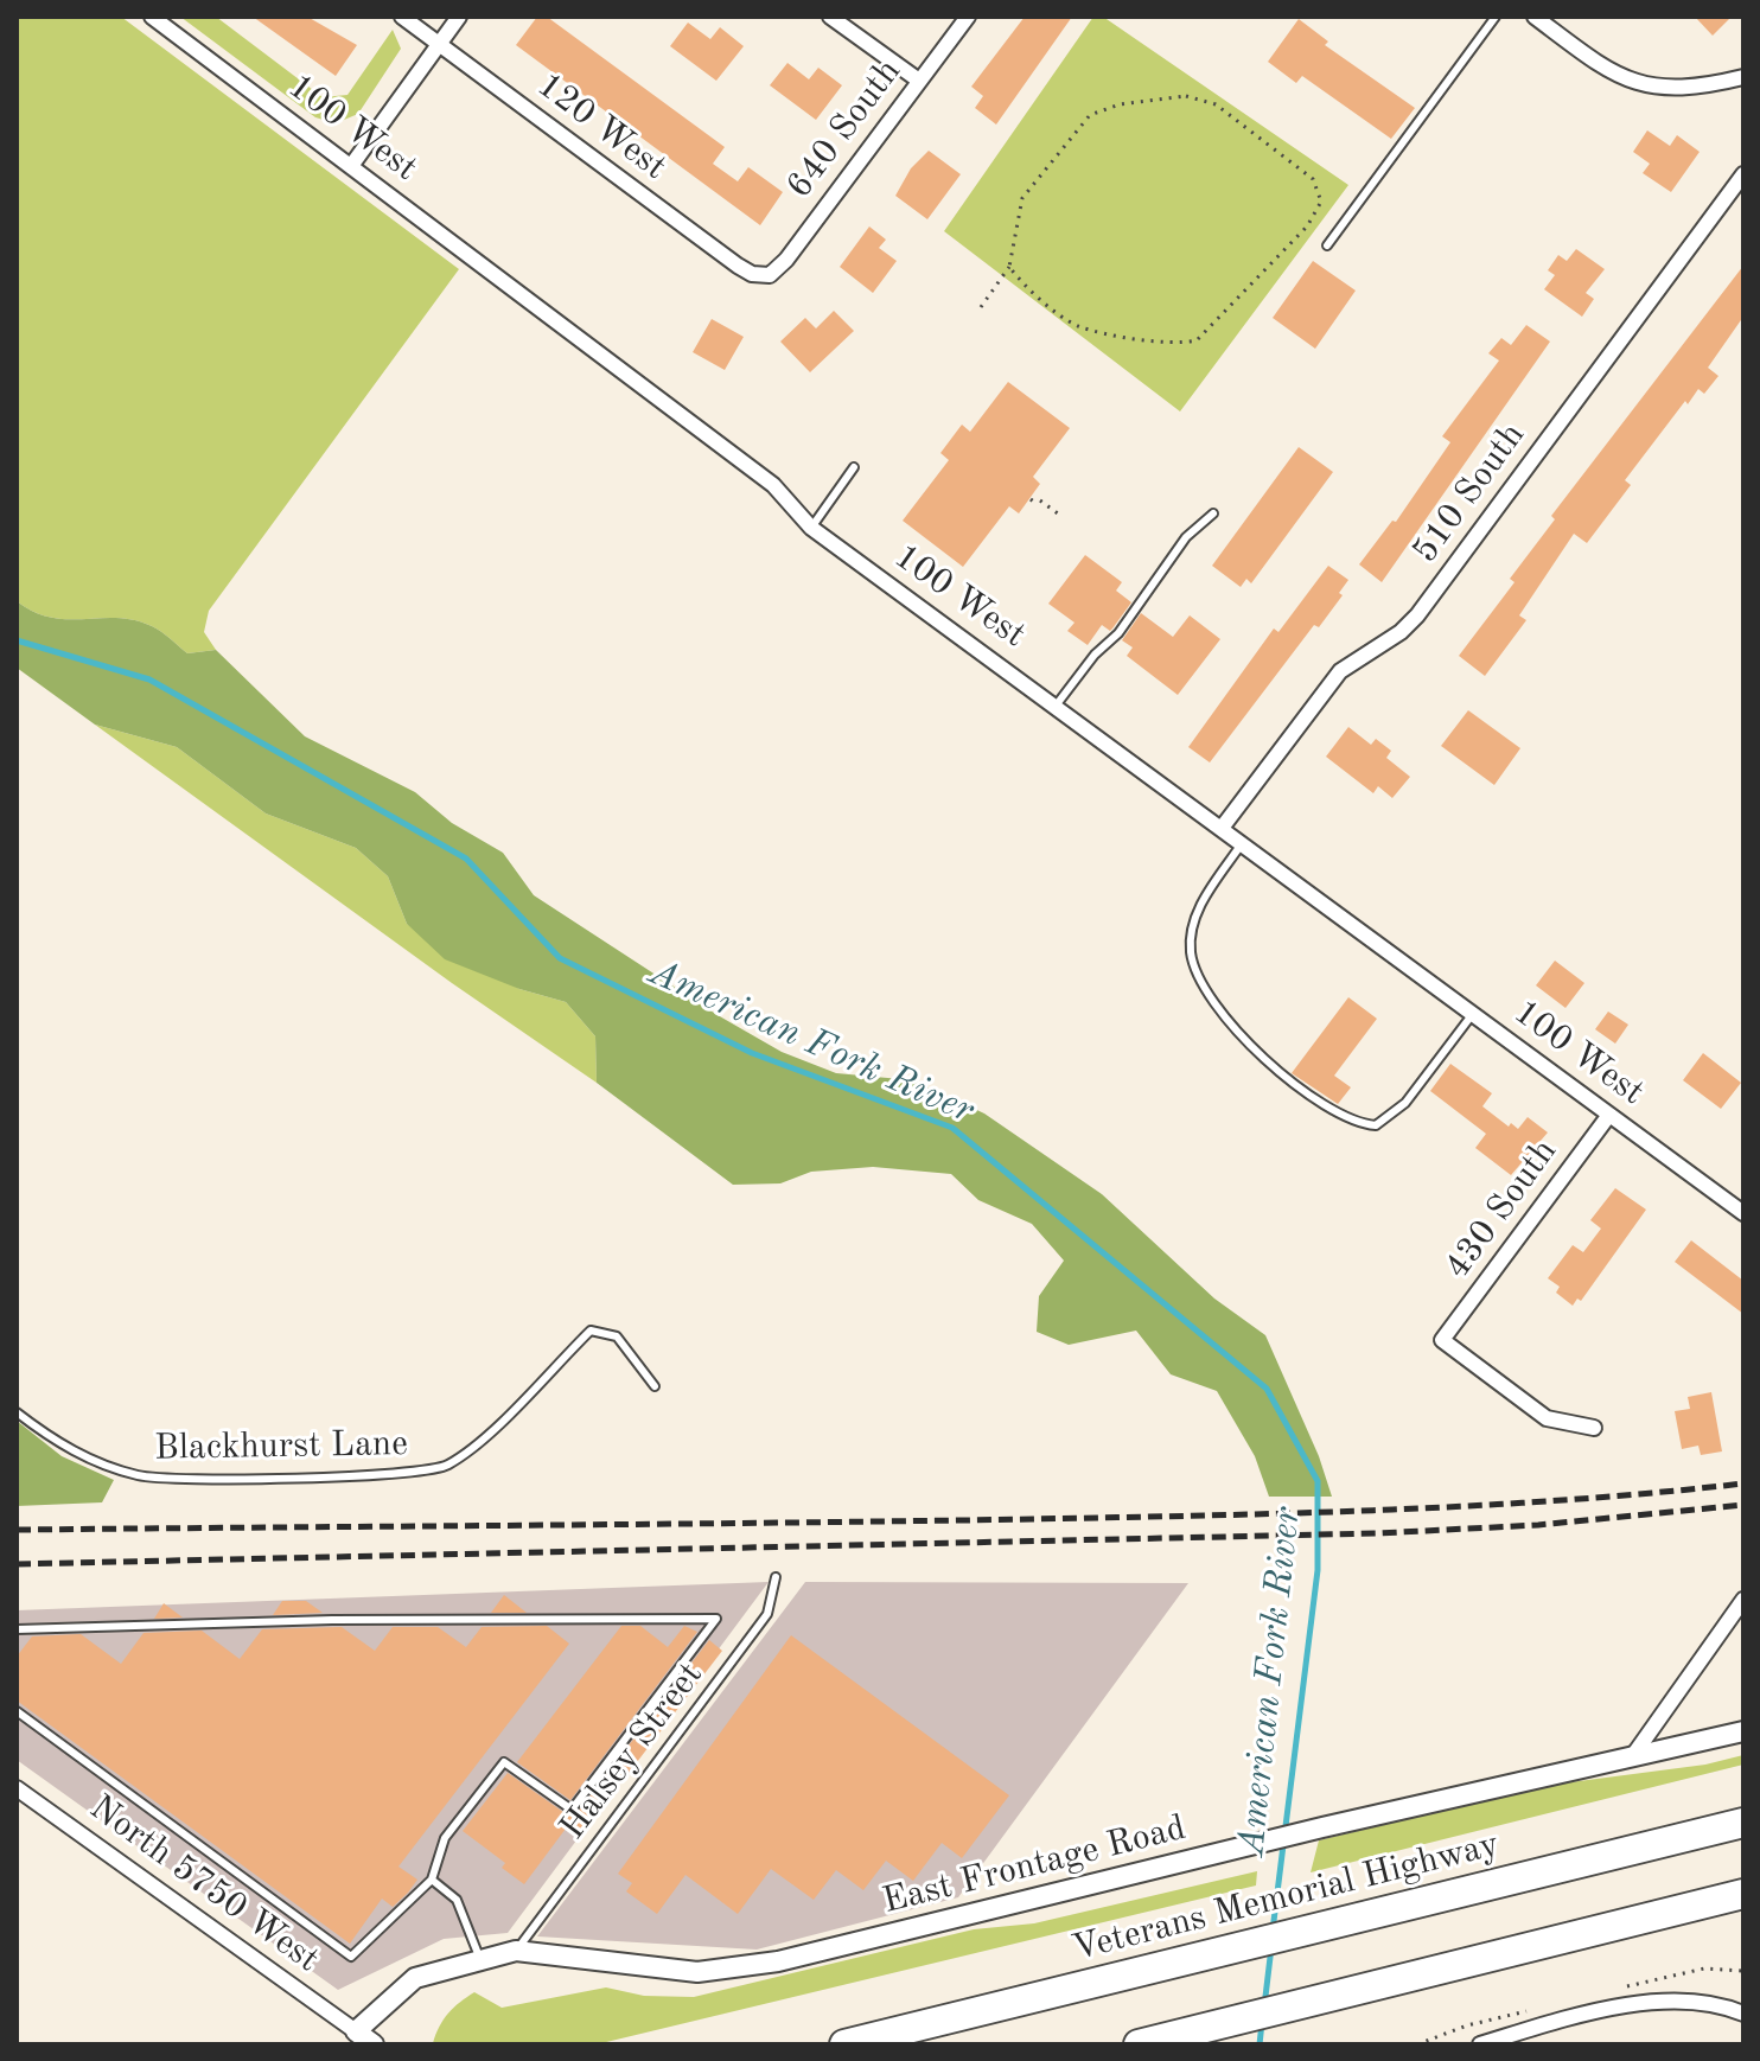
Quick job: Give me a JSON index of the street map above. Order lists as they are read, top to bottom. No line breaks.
{"streets":{"highway":["Veterans Memorial Highway"],"street":["120 West","100 West","640 South","510 South","430 South","East Frontage Road","North 5750 West"],"lane":["Blackhurst Lane","Halsey Street"]},"crossings":[["120 West","640 South"],["100 West","510 South"],["100 West","430 South"],["Halsey Street","East Frontage Road"],["East Frontage Road","North 5750 West"]],"water":["American Fork River"]}
